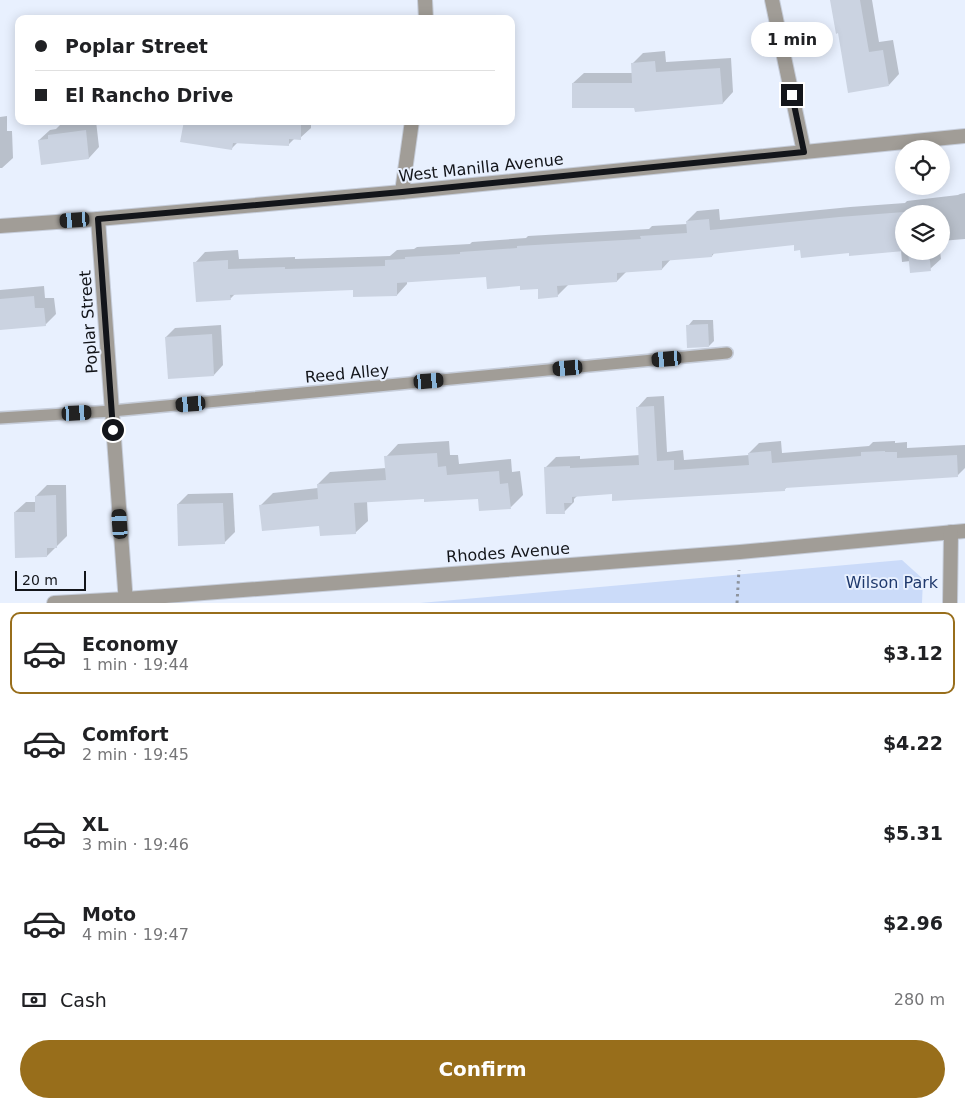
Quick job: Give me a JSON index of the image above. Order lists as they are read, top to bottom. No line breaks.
{"streets":{"street":["West Manilla Avenue","Poplar Street","Rhodes Avenue"],"lane":["Reed Alley"]},"crossings":[["West Manilla Avenue","Poplar Street"],["Poplar Street","Reed Alley"],["Poplar Street","Rhodes Avenue"]],"parks":["Wilson Park"],"scale_bar":"20 m","page":{"banner":["Poplar Street","El Rancho Drive"],"bubble":"1 min","scale":"20 m","list":[{"name":"Economy","note":"1 min · 19:44","value":"$3.12"},{"name":"Comfort","note":"2 min · 19:45","value":"$4.22"},{"name":"XL","note":"3 min · 19:46","value":"$5.31"},{"name":"Moto","note":"4 min · 19:47","value":"$2.96"}],"pay":["Cash","280 m"],"buttons":"Confirm"}}
